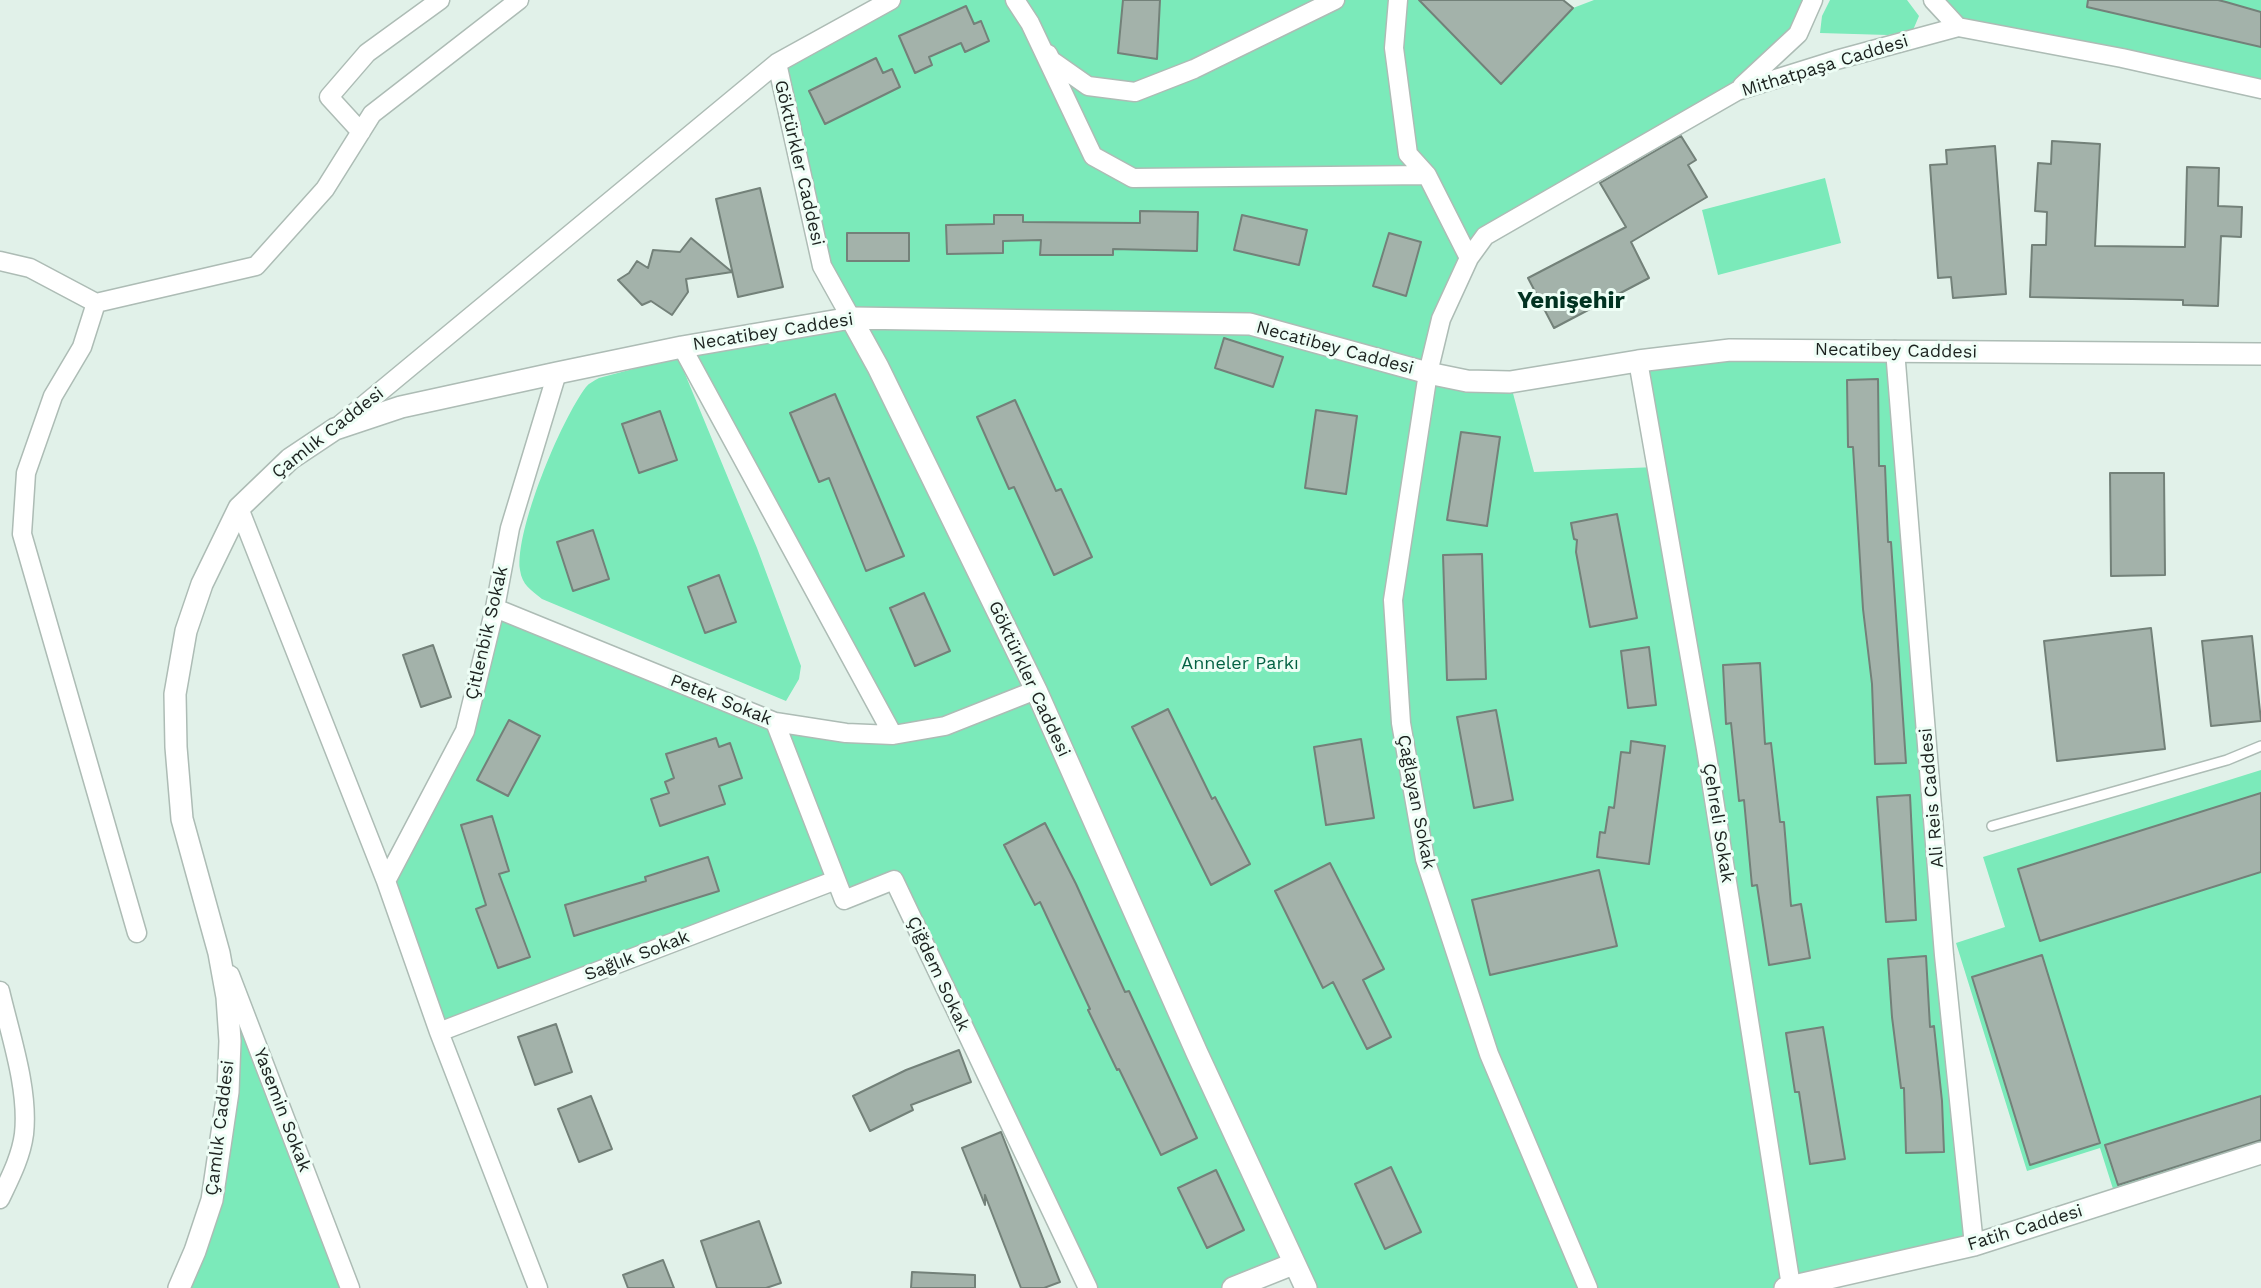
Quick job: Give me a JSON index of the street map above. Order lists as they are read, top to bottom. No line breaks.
{"streets":{"street":["Mithatpaşa Caddesi","Göktürkler Caddesi","Necatibey Caddesi","Çamlık Caddesi","Çitlenbik Sokak","Petek Sokak","Ali Reis Caddesi","Çağlayan Sokak","Çehreli Sokak","Sağlık Sokak","Çiğdem Sokak","Yasemin Sokak","Fatih Caddesi"]},"crossings":[["Mithatpaşa Caddesi","Necatibey Caddesi"],["Mithatpaşa Caddesi","Çağlayan Sokak"],["Göktürkler Caddesi","Necatibey Caddesi"],["Göktürkler Caddesi","Çamlık Caddesi"],["Göktürkler Caddesi","Petek Sokak"],["Necatibey Caddesi","Çamlık Caddesi"],["Necatibey Caddesi","Çitlenbik Sokak"],["Necatibey Caddesi","Ali Reis Caddesi"],["Necatibey Caddesi","Çağlayan Sokak"],["Necatibey Caddesi","Çehreli Sokak"],["Çamlık Caddesi","Yasemin Sokak"],["Çitlenbik Sokak","Petek Sokak"],["Ali Reis Caddesi","Fatih Caddesi"],["Çehreli Sokak","Fatih Caddesi"],["Sağlık Sokak","Çiğdem Sokak"]],"districts":["Yenişehir"],"parks":["Anneler Parkı"]}
